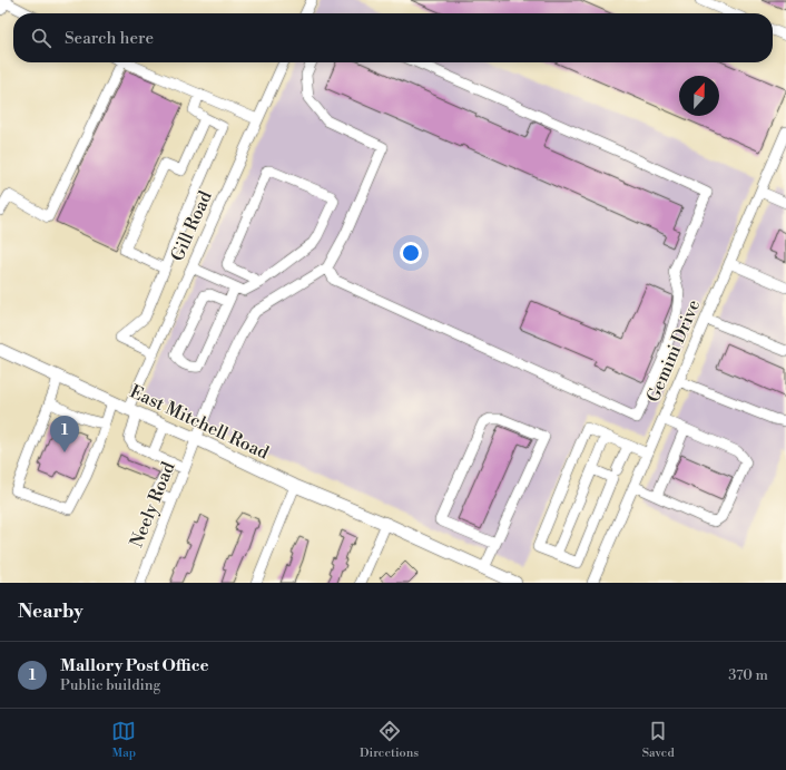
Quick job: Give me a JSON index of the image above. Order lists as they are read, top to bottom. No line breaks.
{"streets":{"main road":["East Mitchell Road"],"street":["Gill Road","Gemini Drive","Neely Road"]},"crossings":[["Gill Road","East Mitchell Road"],["East Mitchell Road","Neely Road"]],"north":"top","page":{"search":"Search here","pins":"1","heading":"Nearby","list":[{"mark":"1","name":"Mallory Post Office","note":"Public building","value":"370 m"}],"nav":["Map","Directions","Saved"]}}
